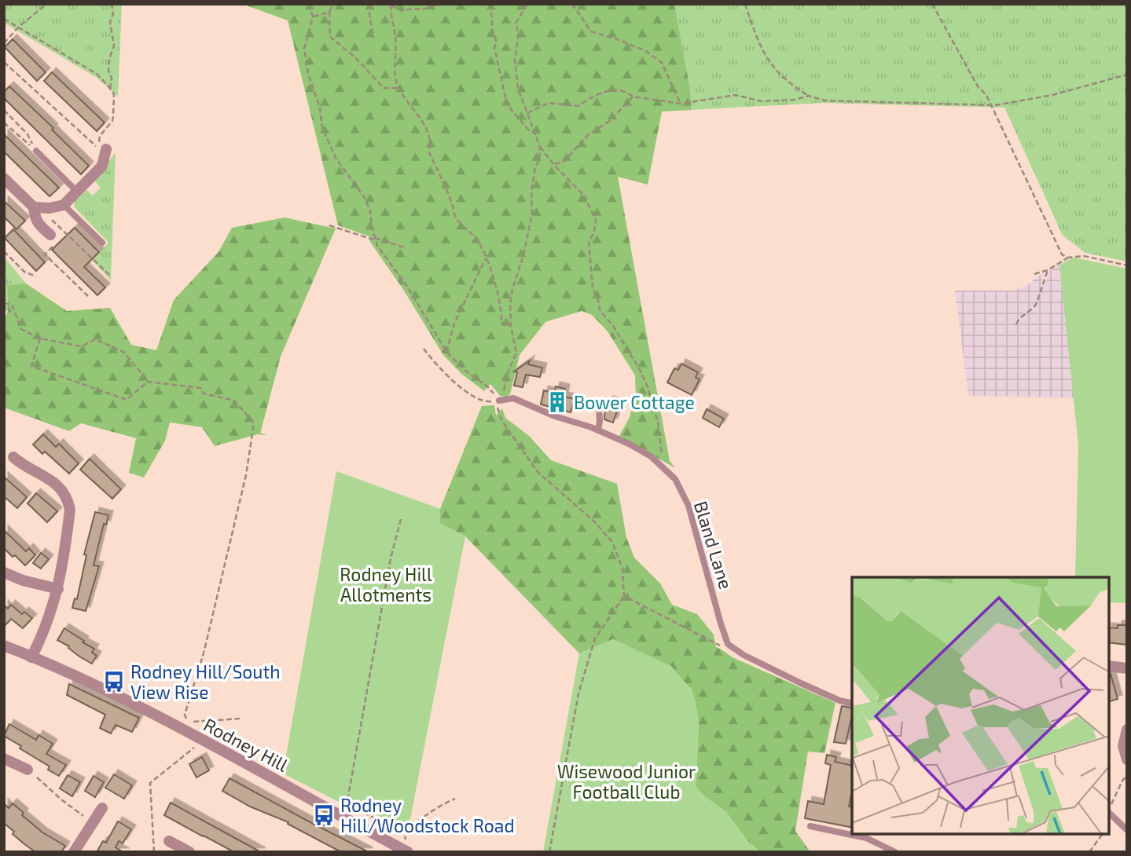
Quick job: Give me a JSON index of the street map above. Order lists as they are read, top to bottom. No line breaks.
{"streets":{"street":["Rodney Hill"],"lane":["Bland Lane"]},"parks":["Rodney Hill Allotments","Wisewood Junior Football Club"],"places":{"building":["Bower Cottage"],"bus stop":["Rodney Hill/South View Rise","Rodney Hill/Woodstock Road"]}}
